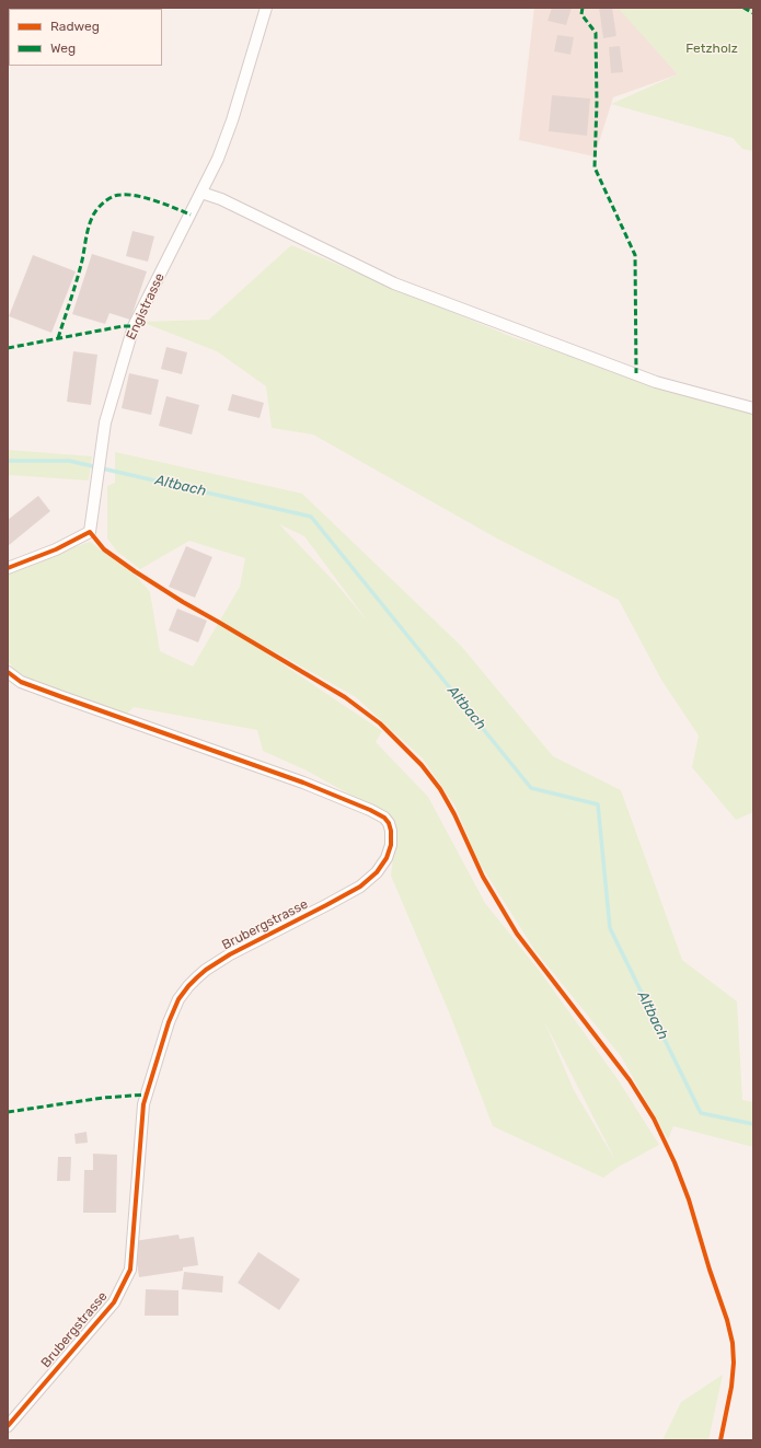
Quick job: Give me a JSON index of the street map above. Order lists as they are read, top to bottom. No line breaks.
{"streets":{"street":["Engistrasse","Brubergstrasse"]},"water":["Altbach"],"parks":["Fetzholz"],"legend":["Radweg","Weg"]}
